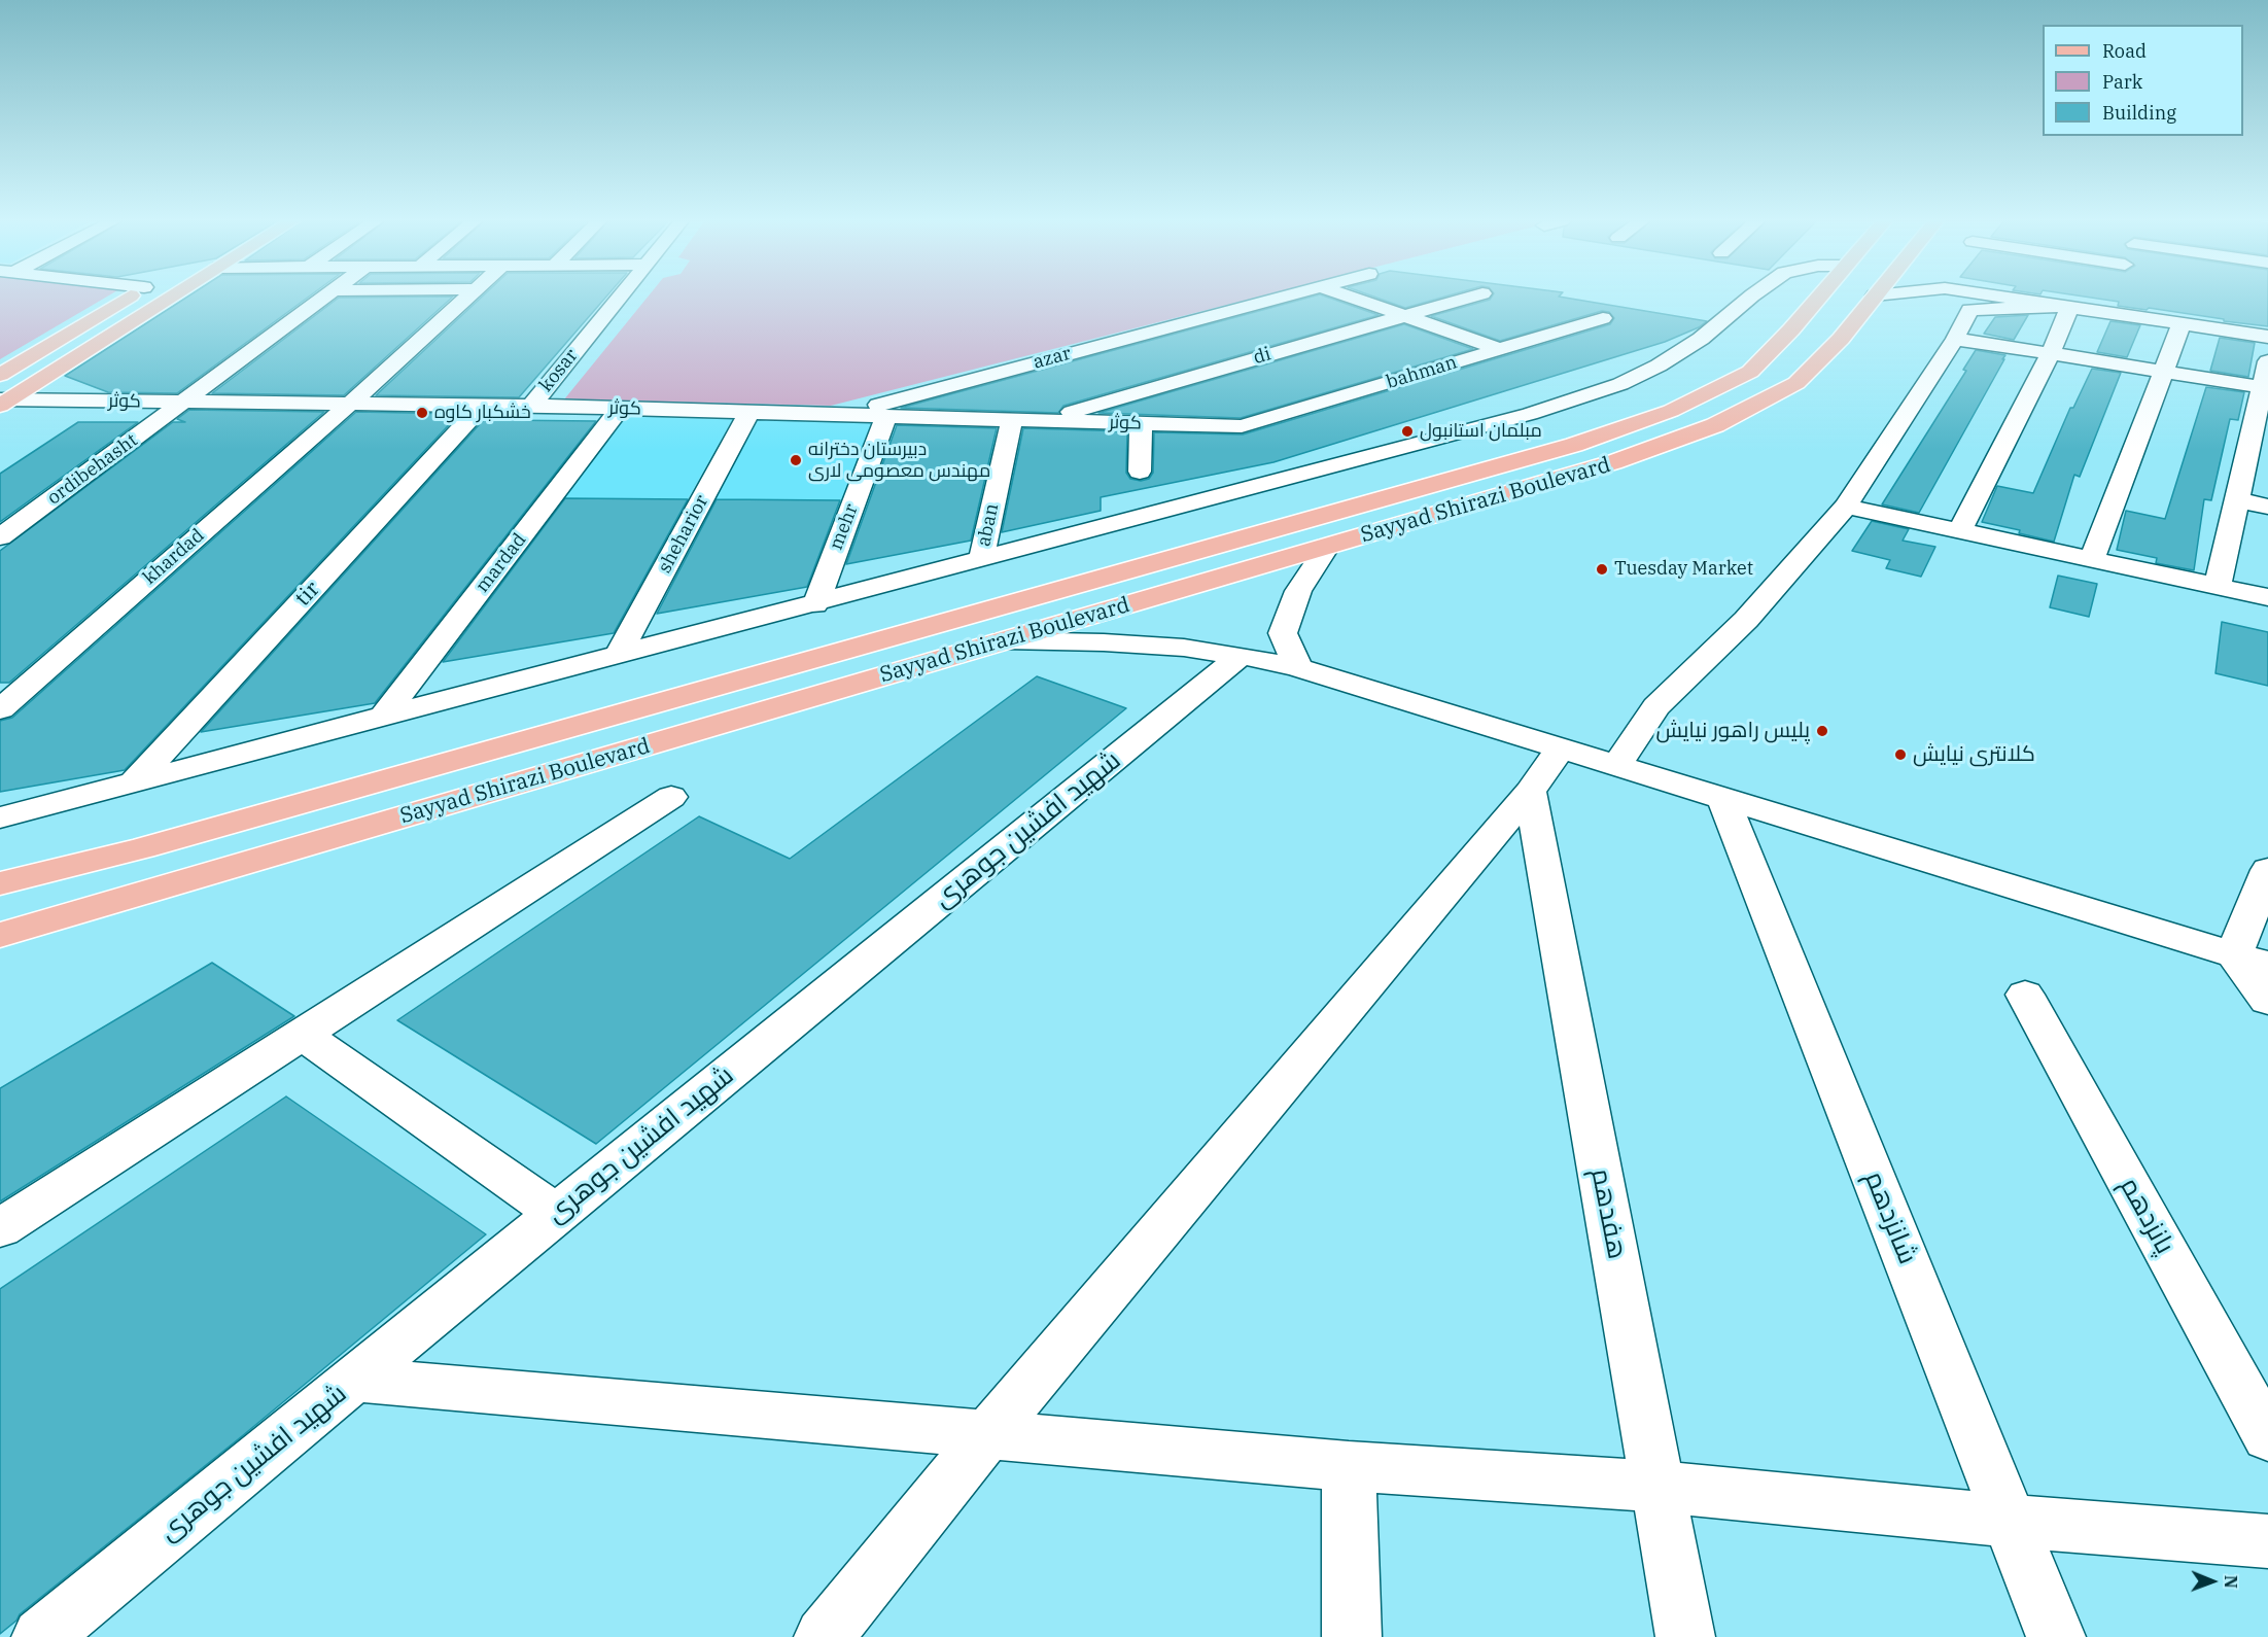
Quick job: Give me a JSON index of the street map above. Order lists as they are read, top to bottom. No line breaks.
{"streets":{"main road":["Sayyad Shirazi Boulevard"],"street":["di","azar","kosar","bahman","کوثر","ordibehasht","aban","mehr","sheharior","khardad","mardad","tir","شهید افشین جوهری","هفدهم","پانزدهم","شانزدهم"]},"crossings":[["di","کوثر"],["azar","کوثر"],["kosar","کوثر"],["bahman","کوثر"],["کوثر","ordibehasht"],["کوثر","aban"],["کوثر","mehr"],["کوثر","sheharior"],["کوثر","khardad"],["کوثر","mardad"],["کوثر","tir"]],"places":["خشکبار کاوه","مبلمان استانبول","دبیرستان دخترانه مهندس معصومی لاری","Tuesday Market","پلیس راهور نیایش","کلانتری نیایش"],"legend":["Road","Park","Building"],"north":"right"}
